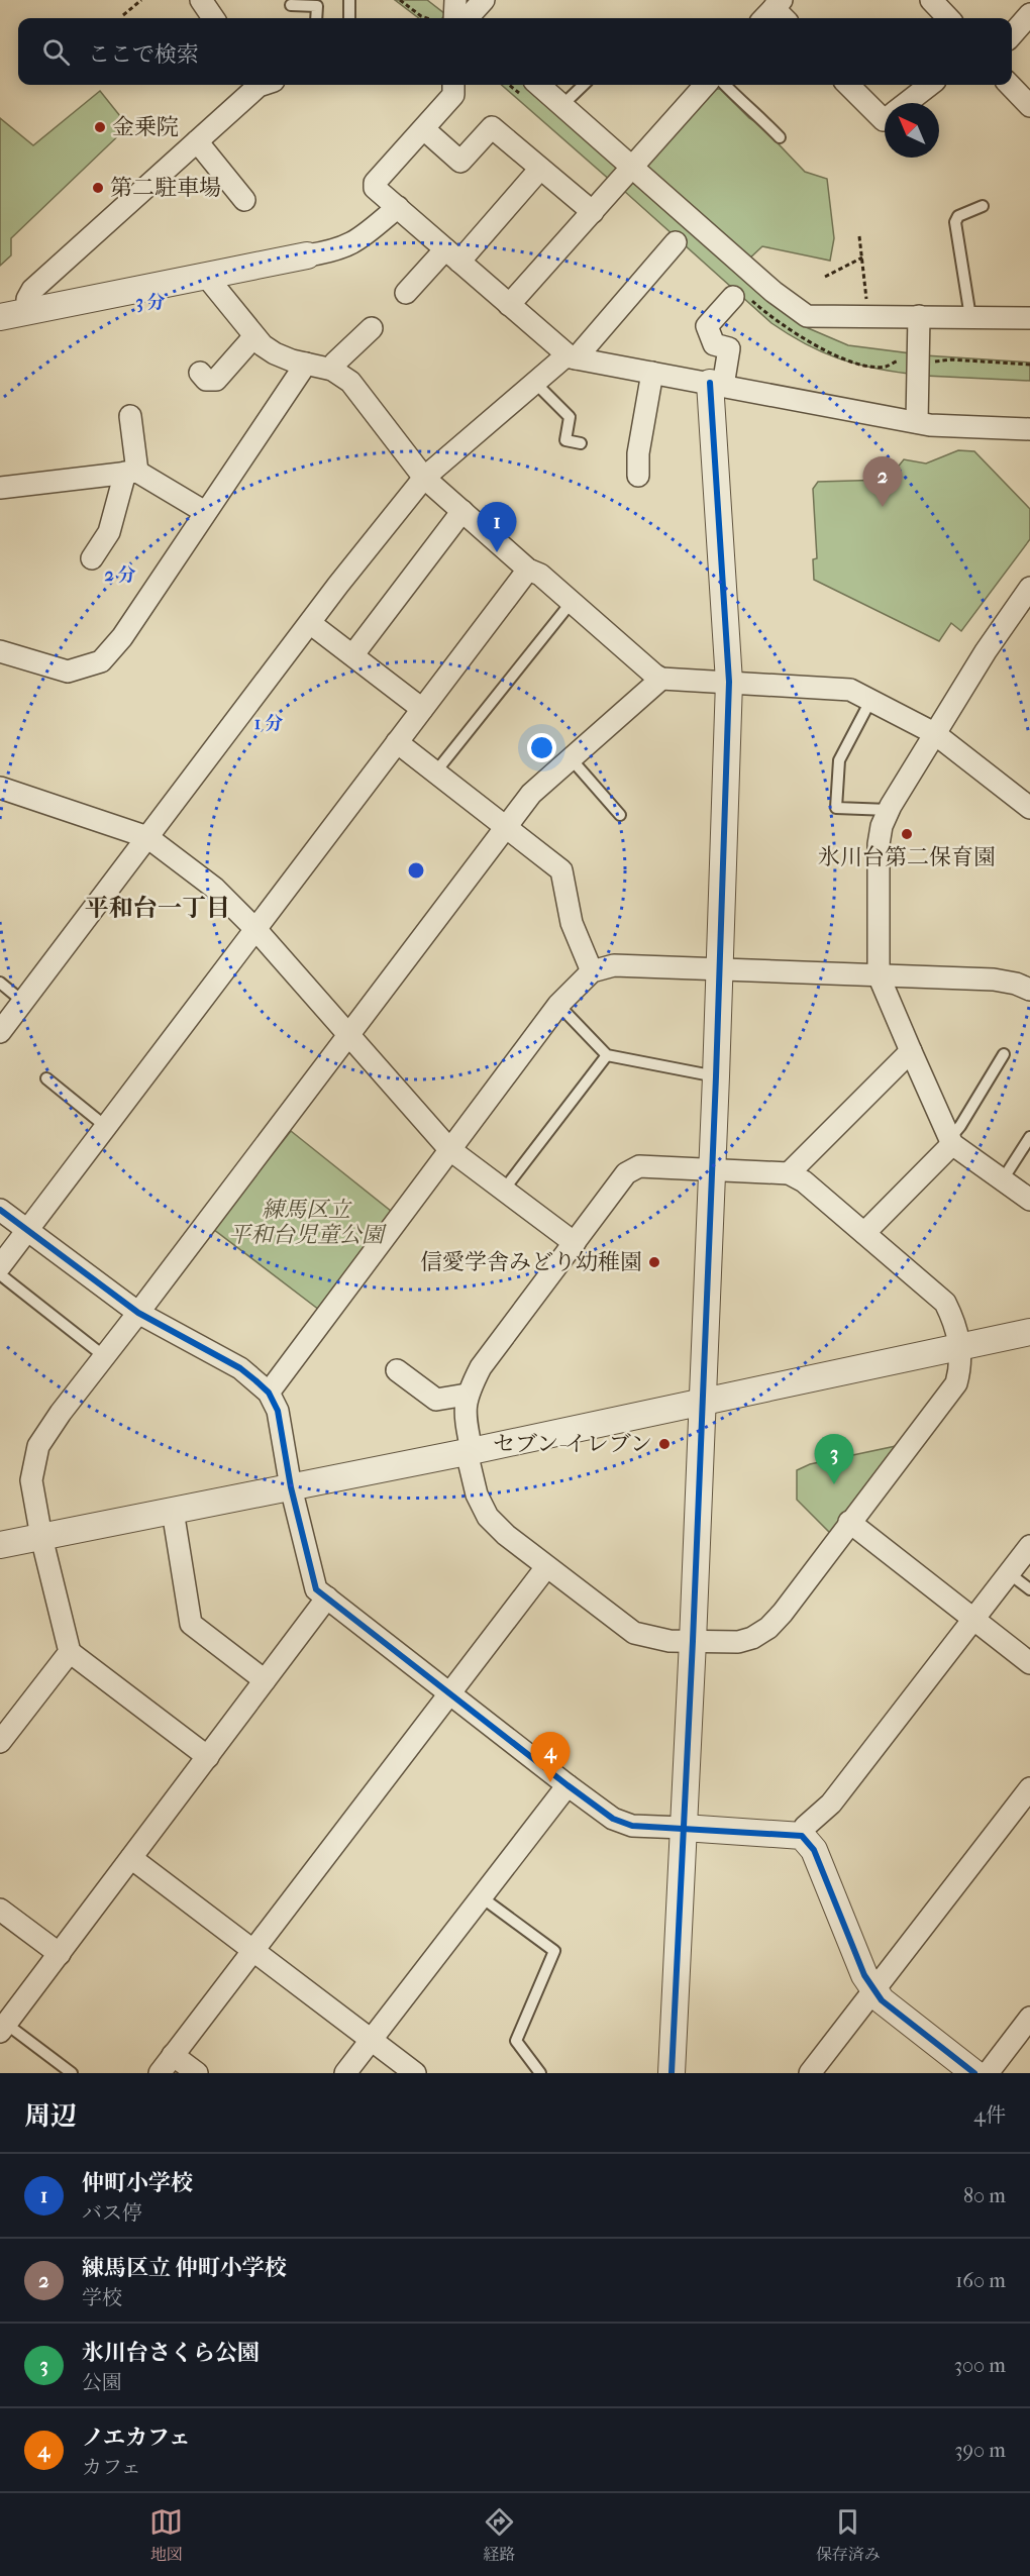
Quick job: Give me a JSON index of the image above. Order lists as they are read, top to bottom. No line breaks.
{"districts":["平和台一丁目"],"parks":["練馬区立 平和台児童公園"],"places":["金乗院","第二駐車場","氷川台第二保育園","信愛学舎みどり幼稚園","セブン-イレブン"],"north":"top left","page":{"search":"ここで検索","pins":["2","1","3","4"],"heading":["周辺","4件"],"list":[{"mark":"1","name":"仲町小学校","note":"バス停","value":"80 m"},{"mark":"2","name":"練馬区立 仲町小学校","note":"学校","value":"160 m"},{"mark":"3","name":"氷川台さくら公園","note":"公園","value":"300 m"},{"mark":"4","name":"ノエカフェ","note":"カフェ","value":"390 m"}],"nav":["地図","経路","保存済み"]},"rings":["3 分","2 分","1 分"]}
